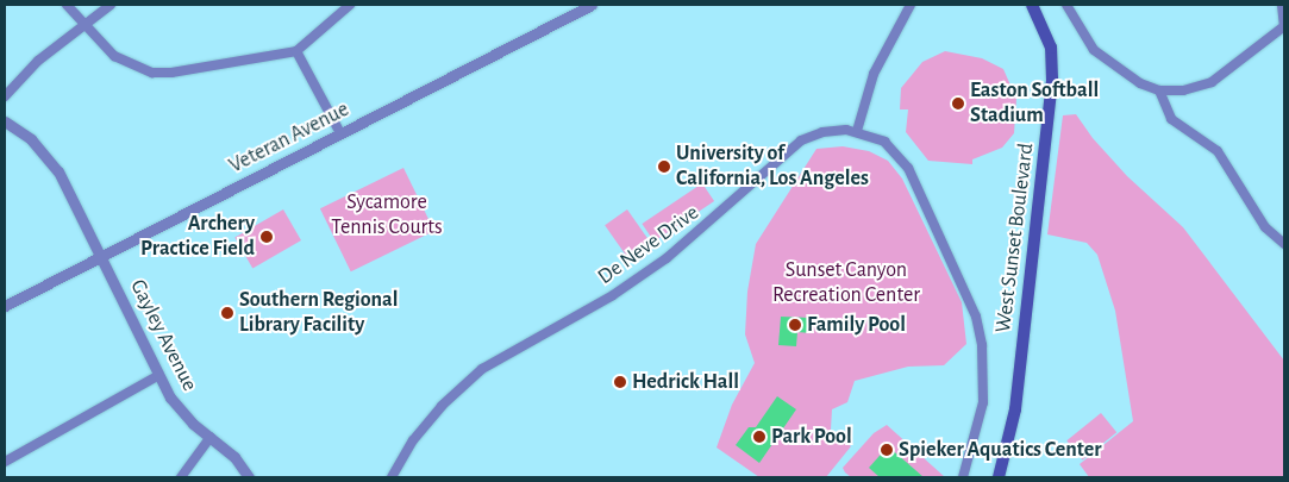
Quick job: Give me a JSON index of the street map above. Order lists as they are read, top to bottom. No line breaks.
{"streets":{"main road":["West Sunset Boulevard"],"street":["Veteran Avenue","De Neve Drive","Gayley Avenue"]},"crossings":[["Veteran Avenue","Gayley Avenue"]],"parks":["Sycamore Tennis Courts","Sunset Canyon Recreation Center"],"places":["Easton Softball Stadium","University of California, Los Angeles","Archery Practice Field","Southern Regional Library Facility","Family Pool","Hedrick Hall","Park Pool","Spieker Aquatics Center"]}
